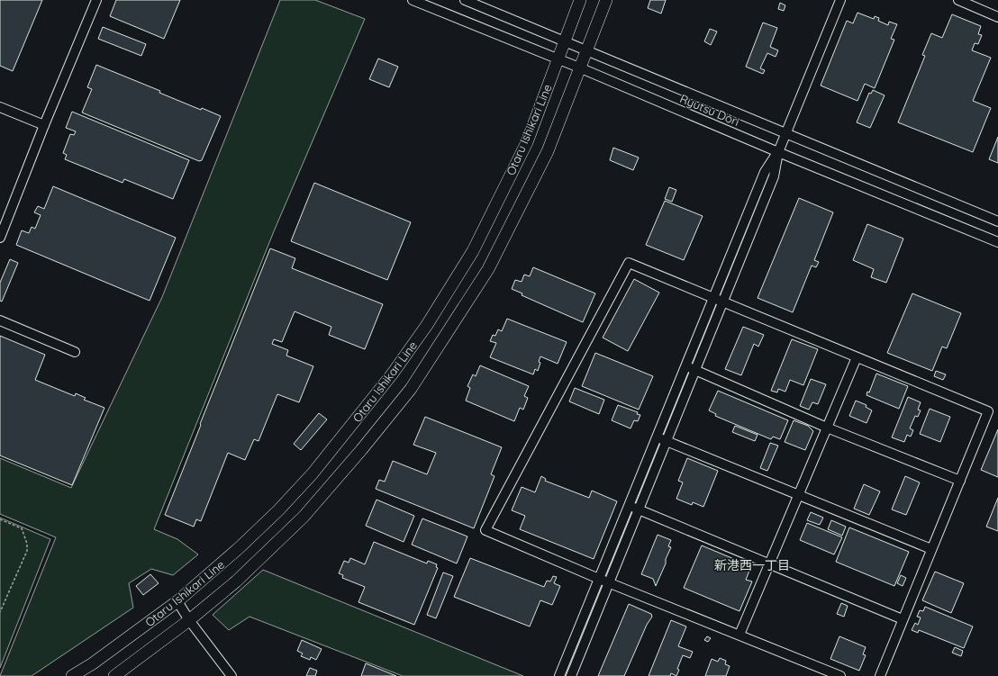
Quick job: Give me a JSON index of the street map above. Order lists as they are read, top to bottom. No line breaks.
{"streets":{"main road":["Otaru Ishikari Line"],"street":["Ryutsu Dōri"]},"crossings":[["Ryutsu Dōri","Otaru Ishikari Line"]],"districts":["新港西一丁目"]}
